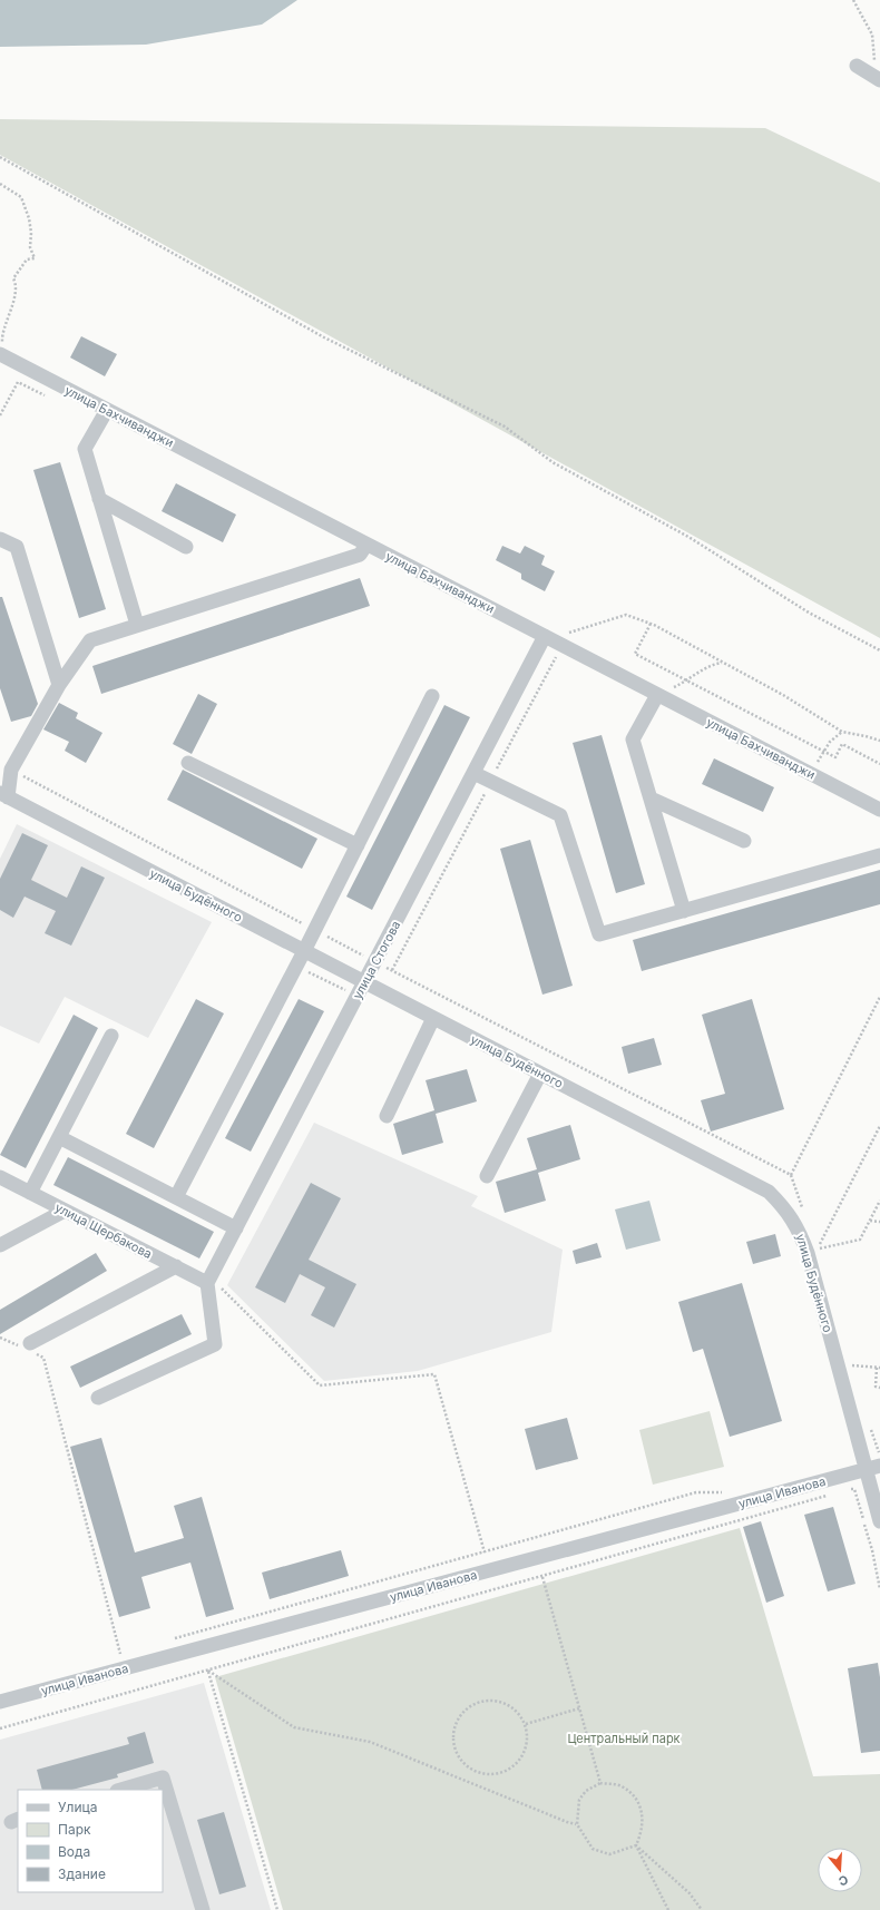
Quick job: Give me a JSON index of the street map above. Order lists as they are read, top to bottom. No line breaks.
{"streets":{"street":["улица Бахчиванджи","улица Будённого","улица Стогова","улица Щербакова","улица Иванова"]},"crossings":[["улица Бахчиванджи","улица Стогова"],["улица Будённого","улица Стогова"],["улица Будённого","улица Иванова"],["улица Стогова","улица Щербакова"]],"parks":["Центральный парк"],"legend":["Улица","Парк","Вода","Здание"],"north":"bottom"}
